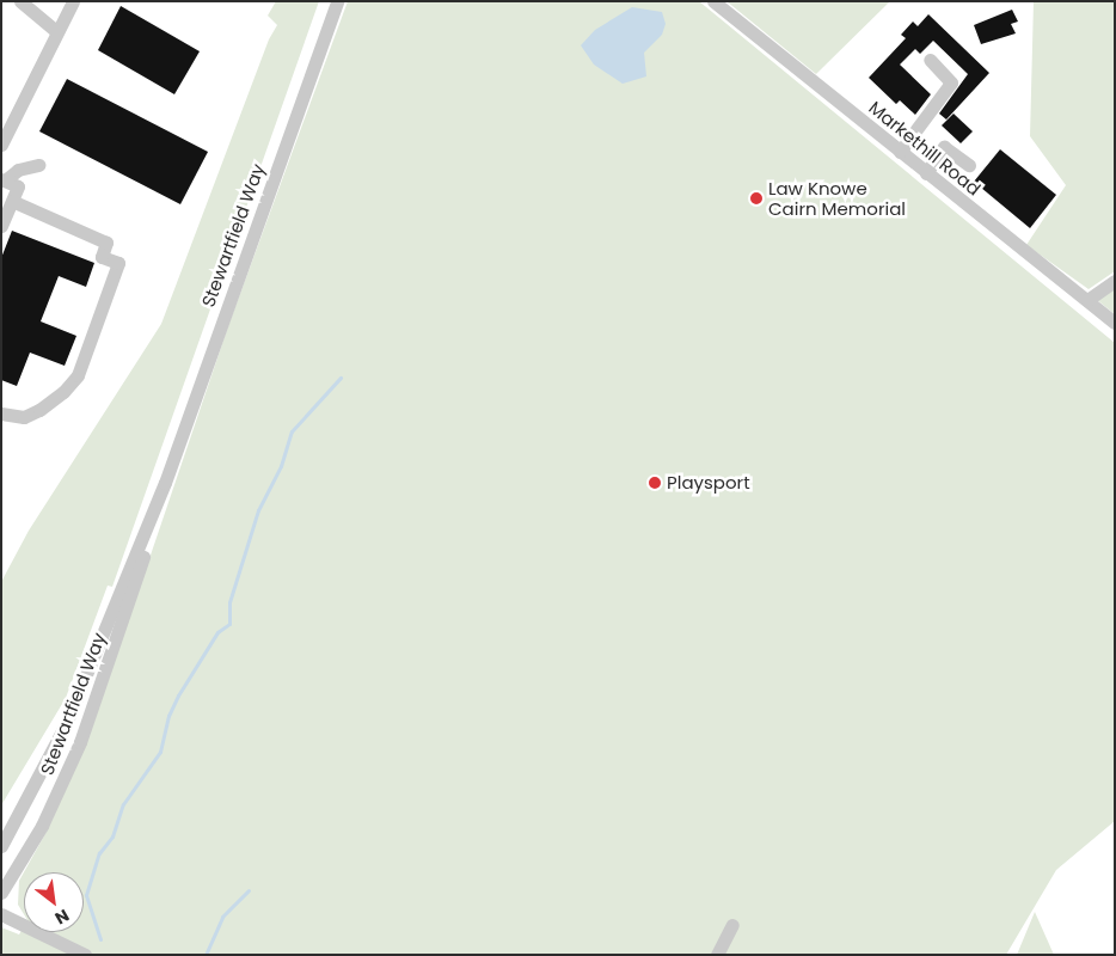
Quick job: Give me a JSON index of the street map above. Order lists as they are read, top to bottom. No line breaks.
{"streets":{"street":["Markethill Road","Stewartfield Way"]},"places":["Law Knowe Cairn Memorial","Playsport"],"north":"bottom right"}
